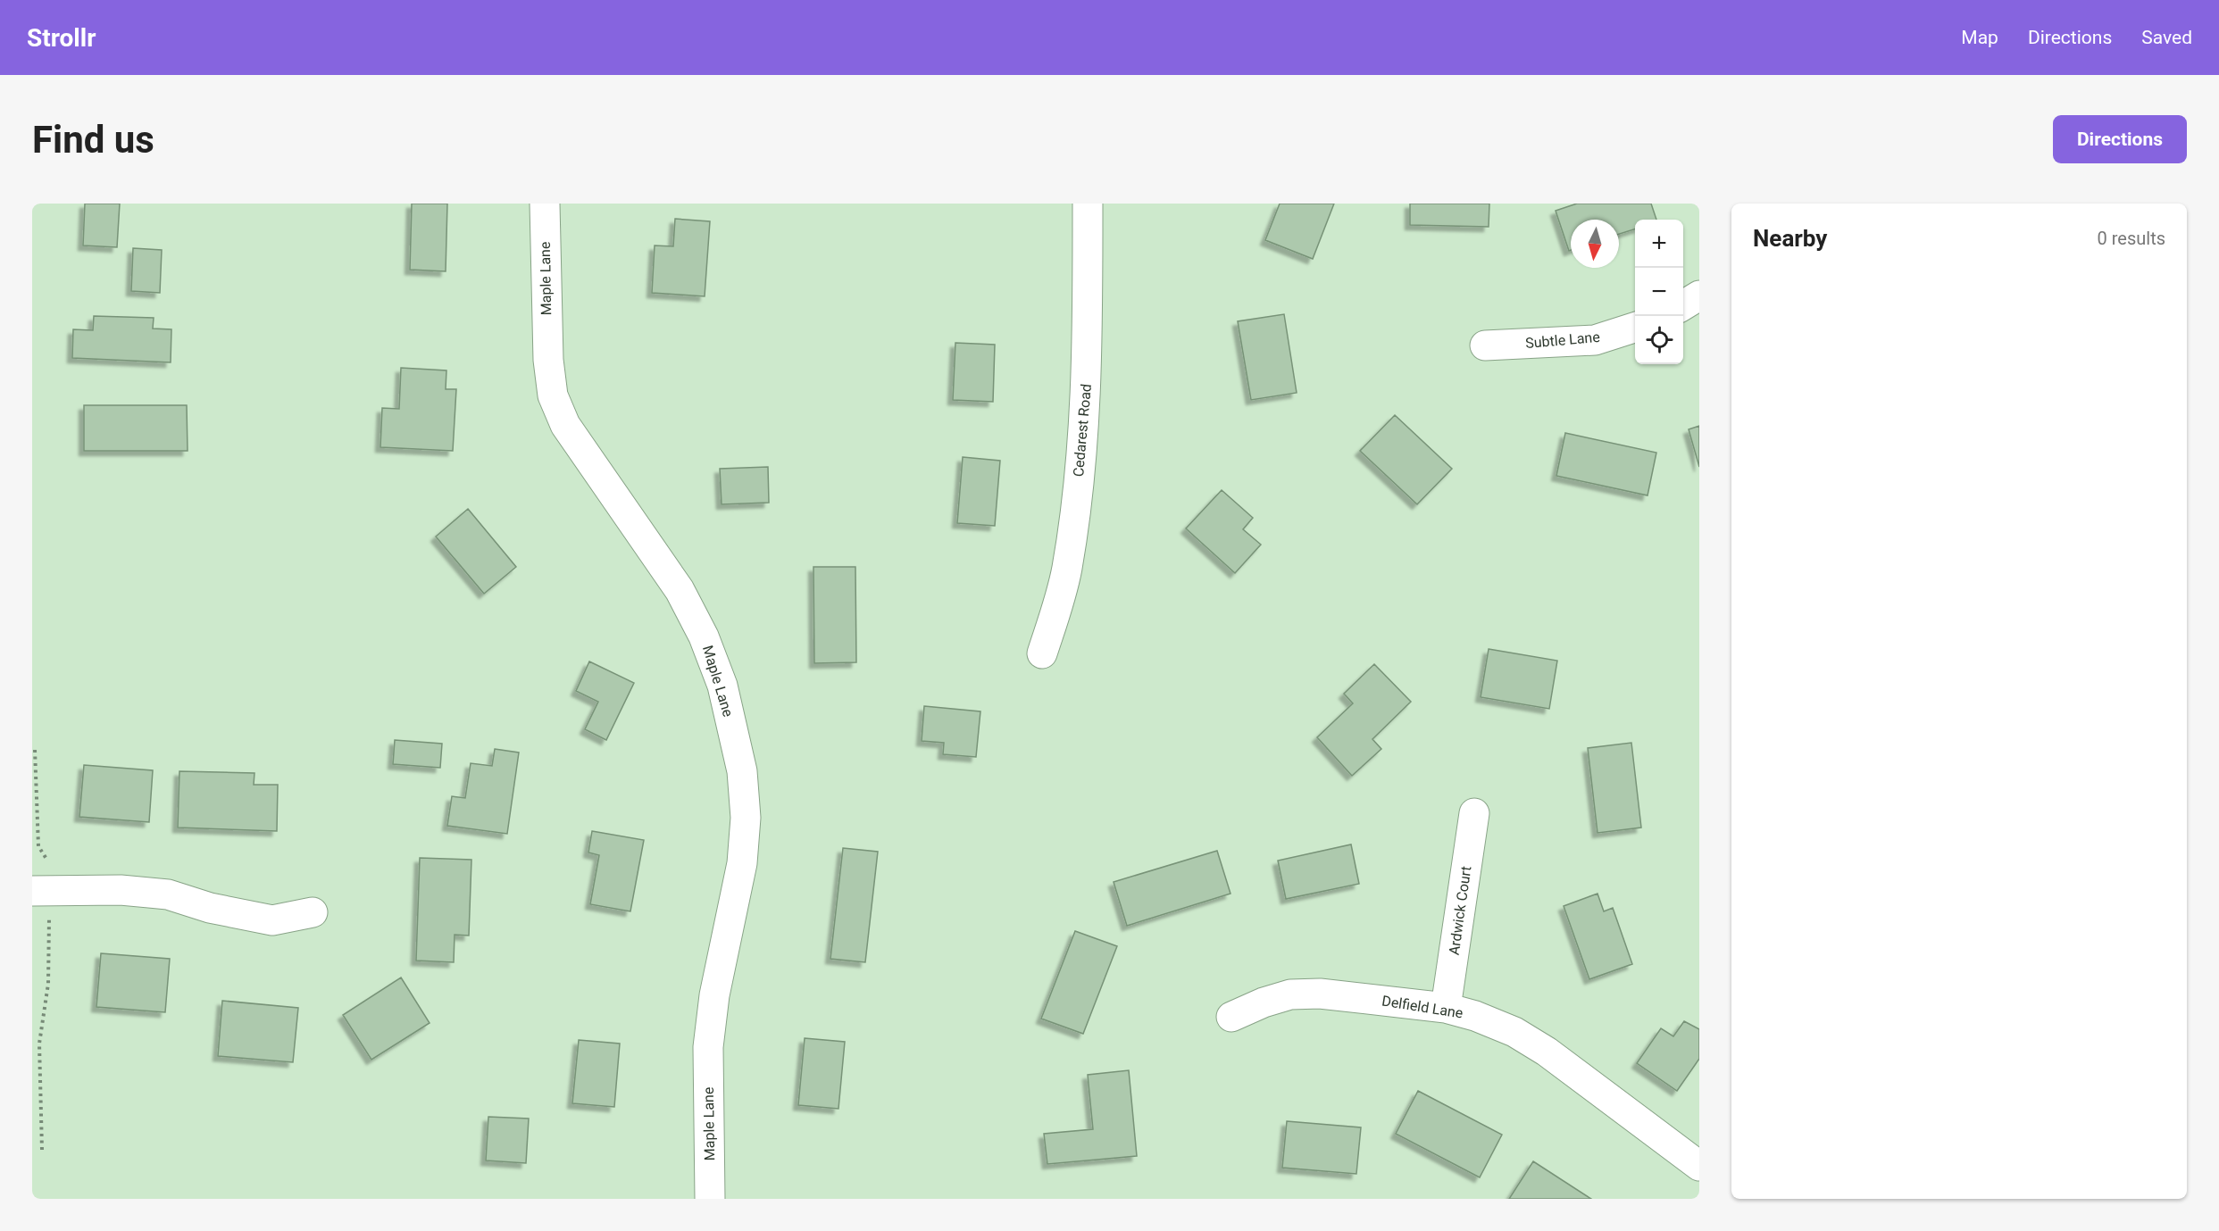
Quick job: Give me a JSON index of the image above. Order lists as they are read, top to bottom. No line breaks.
{"streets":{"street":["Maple Lane","Subtle Lane","Cedarest Road","Ardwick Court","Delfield Lane"]},"crossings":[["Ardwick Court","Delfield Lane"]],"north":"bottom","page":{"header":"Strollr","nav":["Map","Directions","Saved"],"buttons":"Directions","title":"Find us","heading":["Nearby","0 results"],"map_buttons":["+","−"]}}
